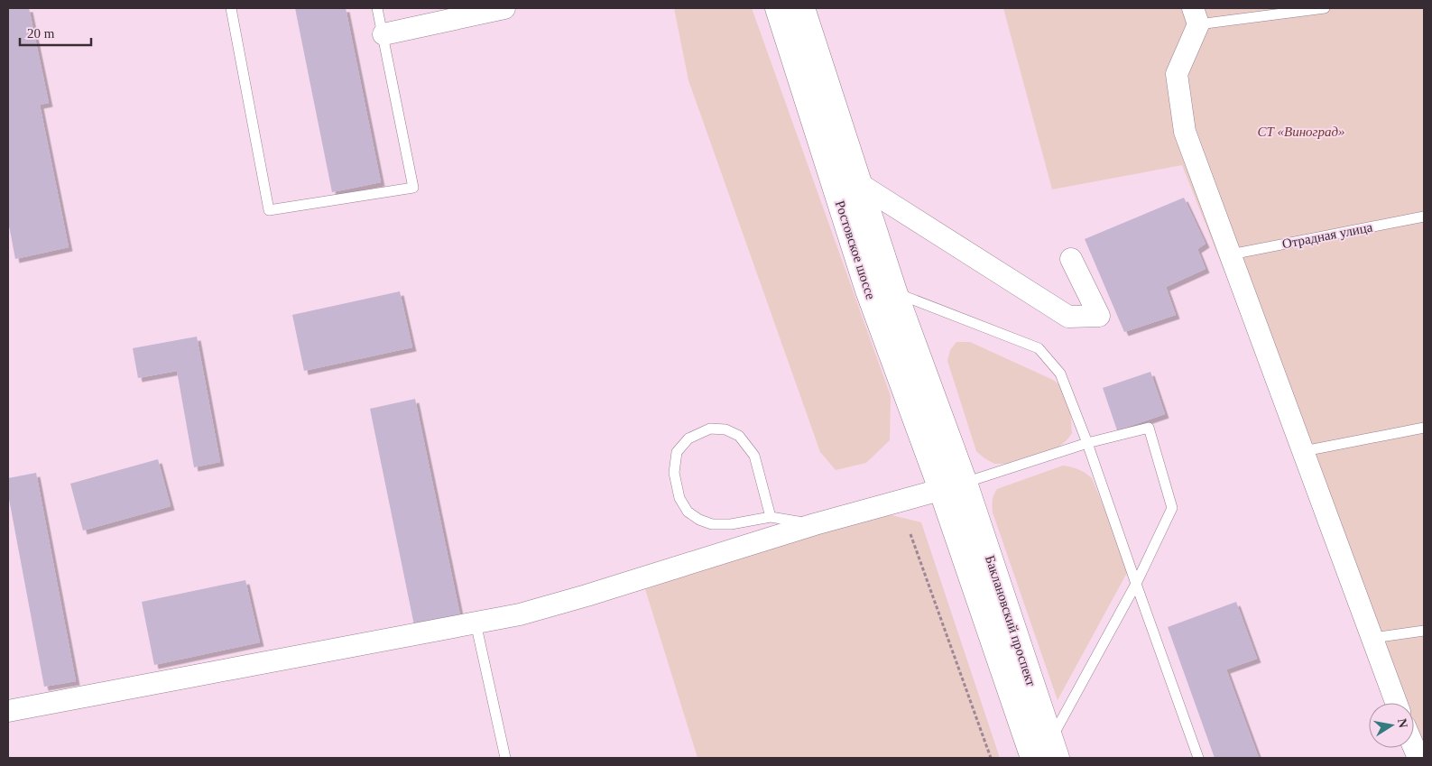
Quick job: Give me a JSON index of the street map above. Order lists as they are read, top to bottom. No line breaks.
{"streets":{"main road":["Ростовское шоссе","Баклановский проспект"],"lane":["Отрадная улица"]},"crossings":[["Ростовское шоссе","Баклановский проспект"]],"parks":["СТ «Виноград»"],"scale_bar":"20 m","north":"right"}
